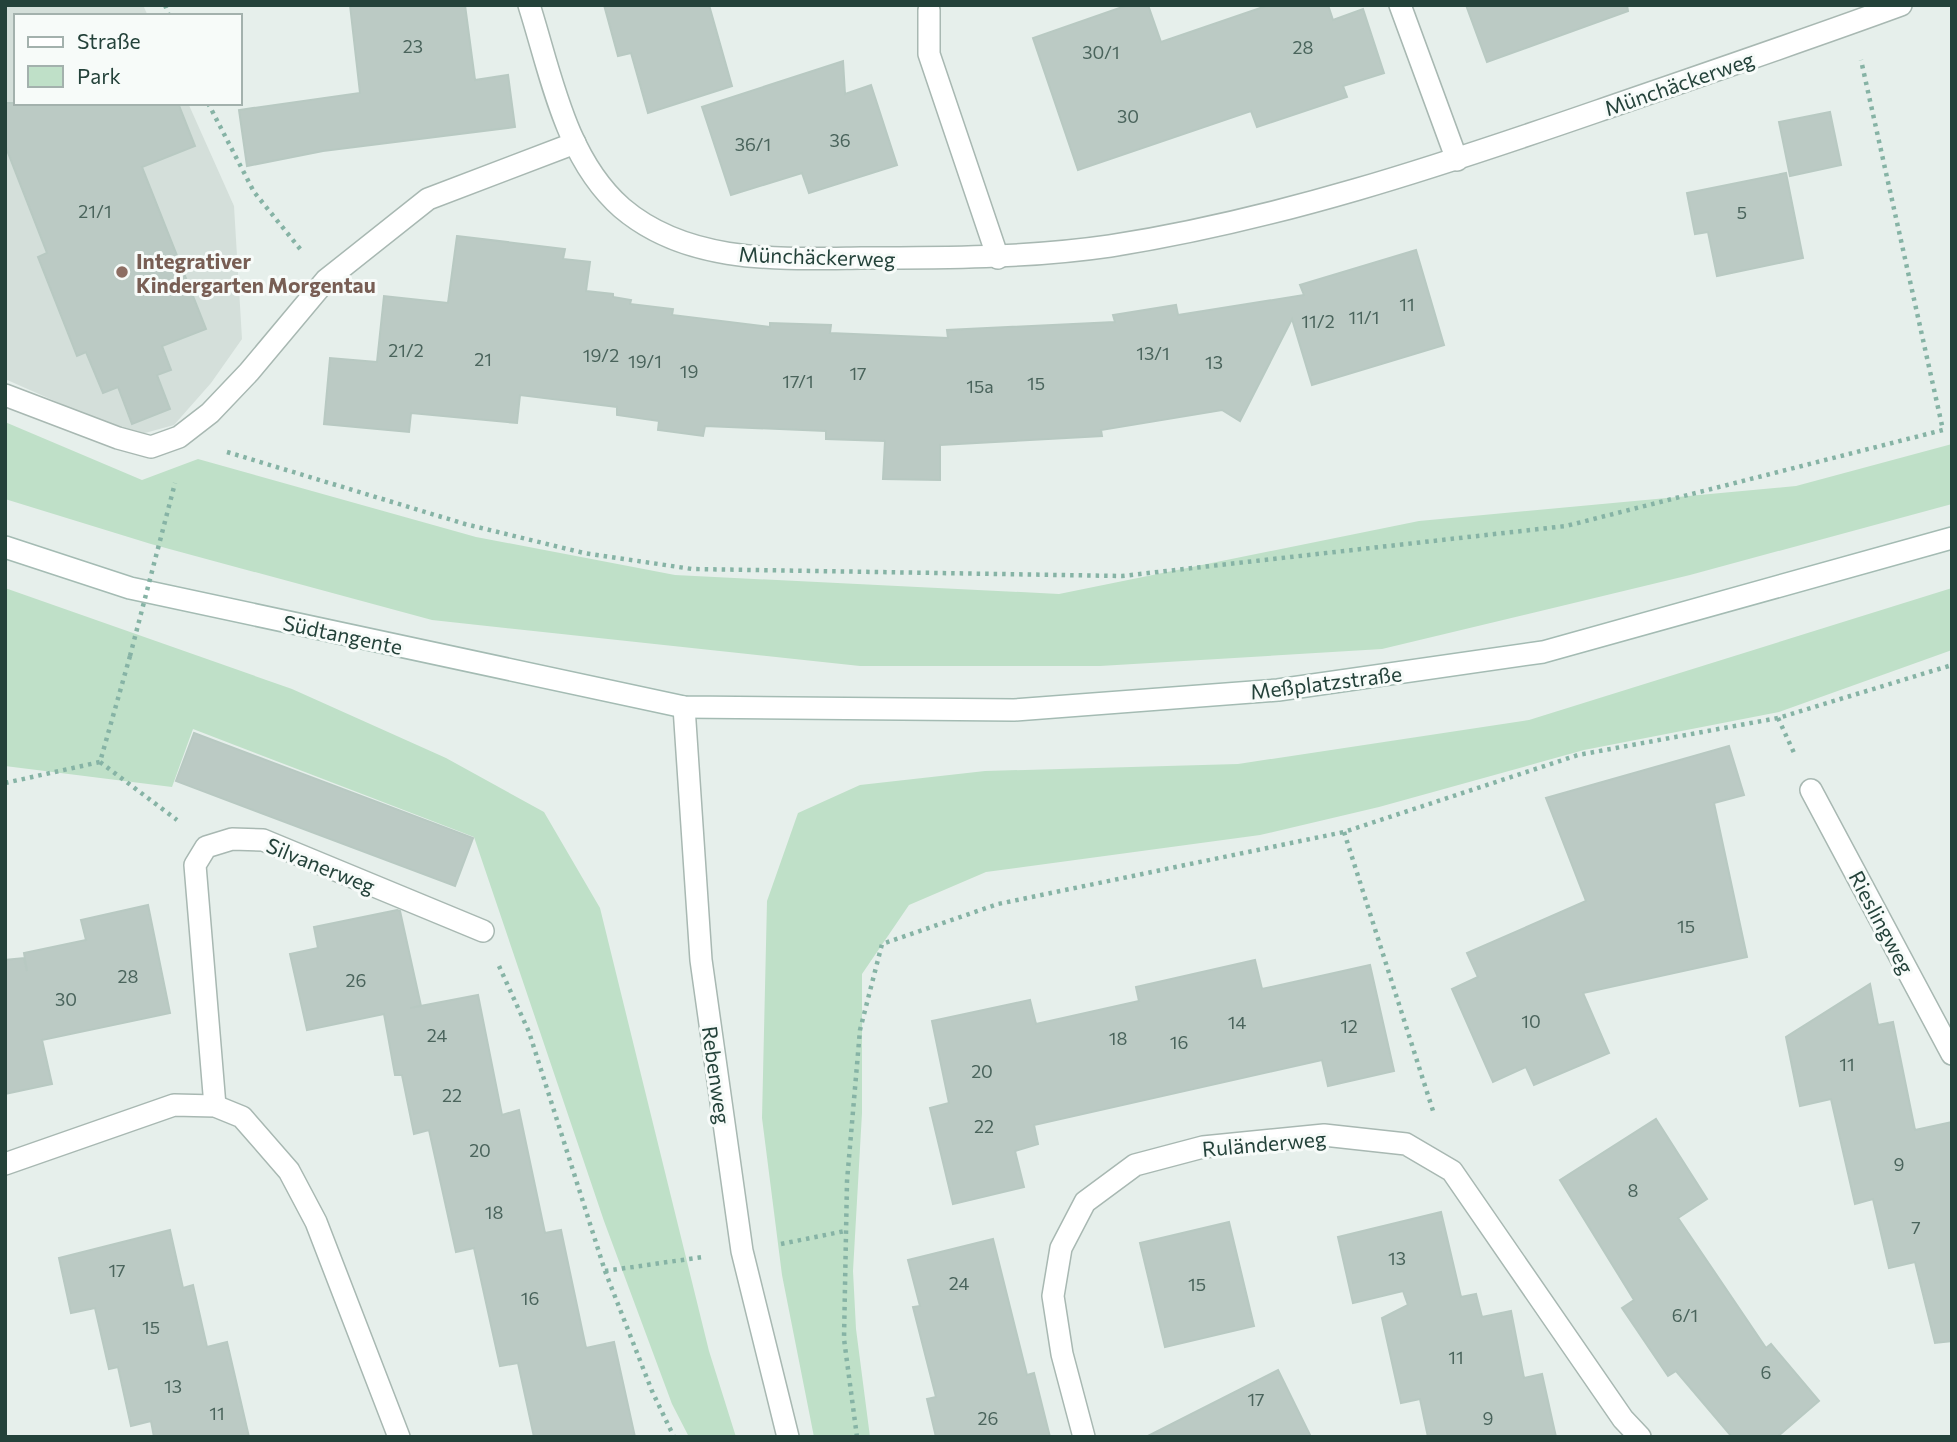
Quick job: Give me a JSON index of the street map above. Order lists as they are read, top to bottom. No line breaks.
{"streets":{"street":["Münchäckerweg","Südtangente","Meßplatzstraße","Silvanerweg","Rieslingweg","Rebenweg","Ruländerweg"]},"crossings":[["Südtangente","Meßplatzstraße"],["Südtangente","Rebenweg"],["Meßplatzstraße","Rebenweg"]],"places":["Integrativer Kindergarten Morgentau"],"house_numbers":["23","28","30/1","30","36","36/1","21/1","5","11","11/1","11/2","21/2","13/1","19/2","21","19/1","13","19","17","17/1","15","15a","15","28","26","30","10","14","12","24","18","16","11","20","22","22","20","9","8","18","7","13","17","24","15","16","6/1","15","11","6","13","17","11","26","9"],"legend":["Straße","Park"]}
